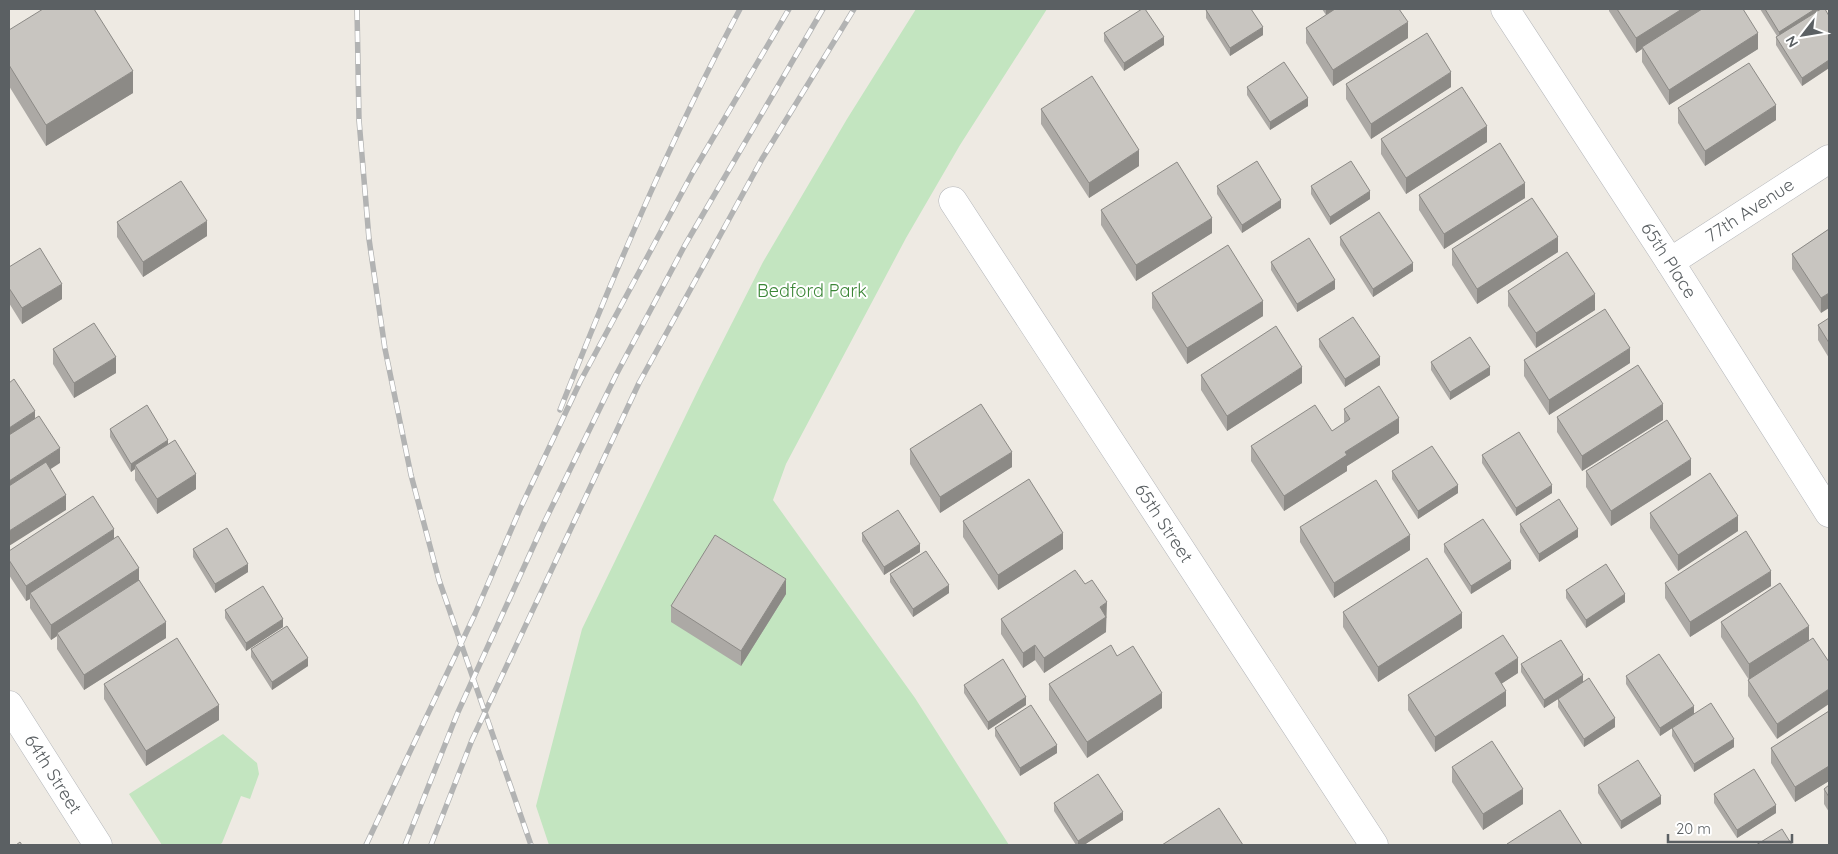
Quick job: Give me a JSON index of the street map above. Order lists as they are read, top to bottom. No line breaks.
{"streets":{"street":["77th Avenue","65th Place","65th Street","64th Street"]},"crossings":[["77th Avenue","65th Place"]],"parks":["Bedford Park"],"scale_bar":"20 m","north":"bottom left"}
